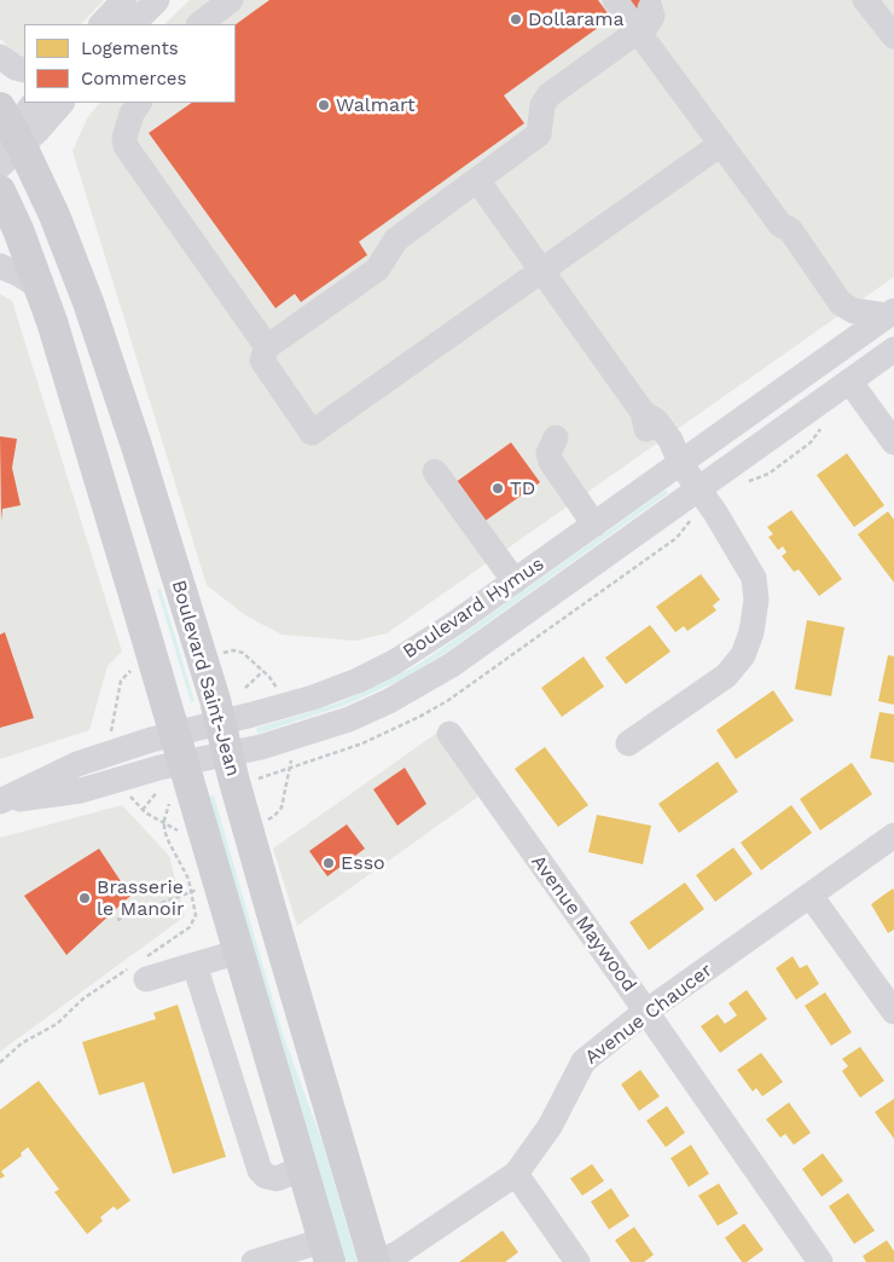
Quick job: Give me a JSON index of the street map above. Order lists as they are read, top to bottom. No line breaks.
{"streets":{"main road":["Boulevard Saint-Jean"],"street":["Boulevard Hymus","Avenue Maywood","Avenue Chaucer"]},"crossings":[["Boulevard Hymus","Boulevard Saint-Jean"],["Boulevard Saint-Jean","Avenue Chaucer"],["Avenue Maywood","Avenue Chaucer"]],"places":["Dollarama","Walmart","TD","Esso","Brasserie le Manoir"],"legend":["Logements","Commerces"]}
